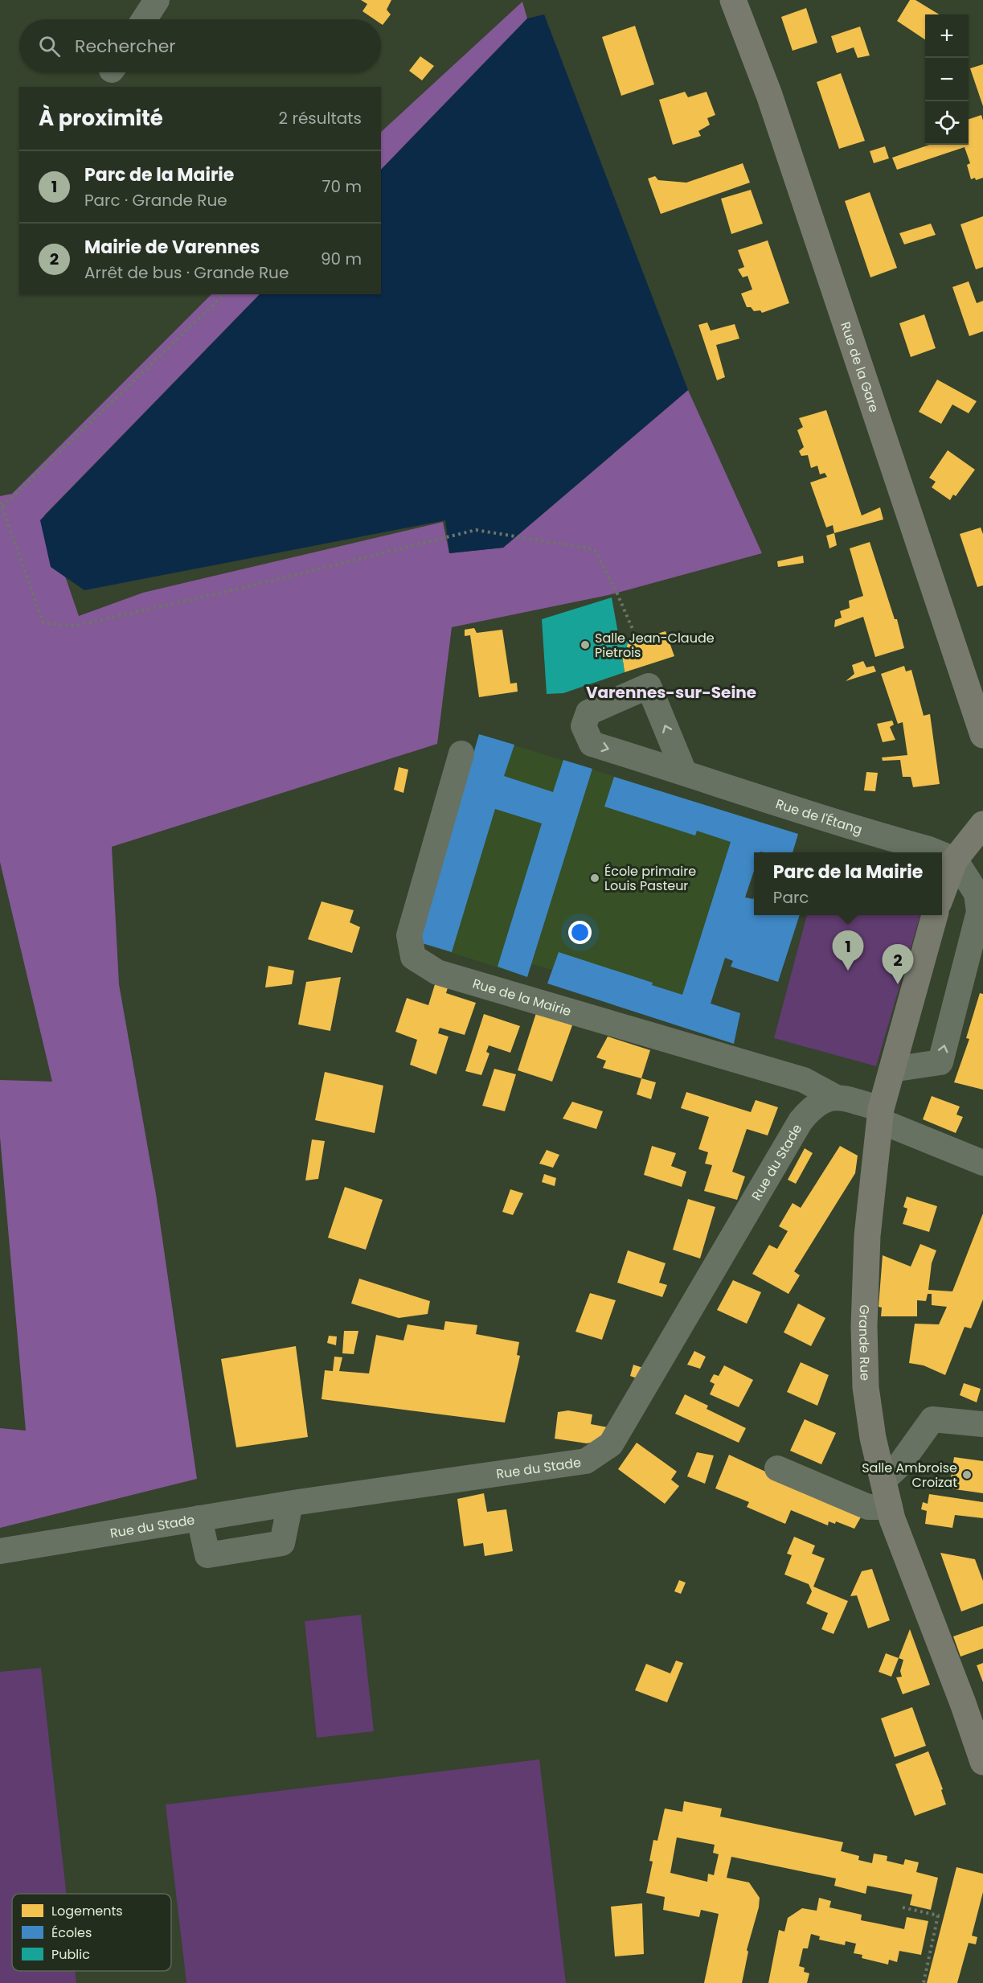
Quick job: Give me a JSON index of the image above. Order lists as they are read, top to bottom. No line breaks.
{"streets":{"main road":["Rue de la Gare","Grande Rue"],"street":["Rue de l'Étang","Rue de la Mairie","Rue du Stade"]},"crossings":[["Rue de la Mairie","Rue du Stade"]],"districts":["Varennes-sur-Seine"],"places":["Salle Jean-Claude Pietrois","École primaire Louis Pasteur","Salle Ambroise Croizat"],"legend":["Logements","Écoles","Public"],"page":{"map_buttons":["+","−"],"search":"Rechercher","heading":["À proximité","2 résultats"],"list":[{"mark":"1","name":"Parc de la Mairie","note":"Parc · Grande Rue","value":"70 m"},{"mark":"2","name":"Mairie de Varennes","note":"Arrêt de bus · Grande Rue","value":"90 m"}],"popup":["Parc de la Mairie","Parc"],"pins":["1","2"]}}
